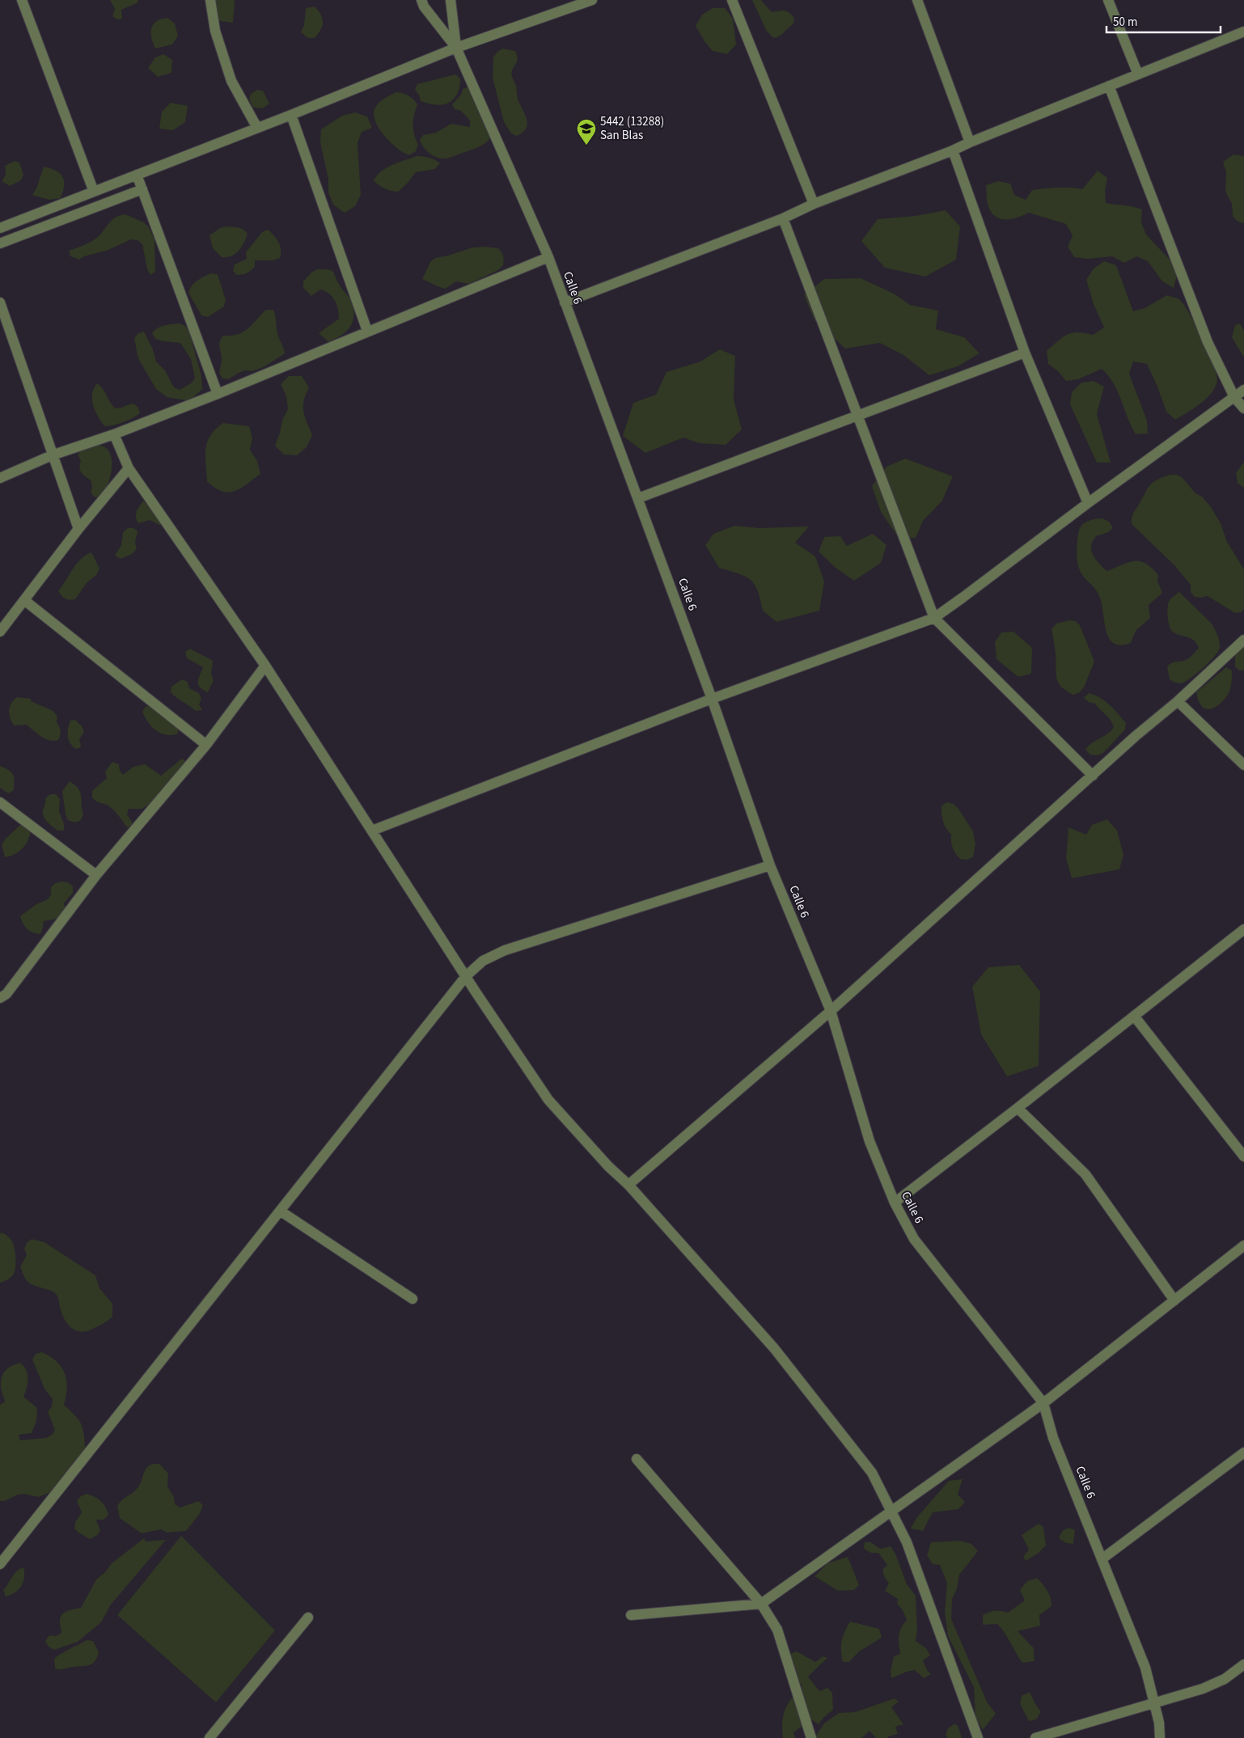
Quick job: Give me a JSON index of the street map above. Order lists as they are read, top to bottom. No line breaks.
{"streets":{"street":["Calle 6"]},"places":{"school or university":["5442 (13288) San Blas"]},"scale_bar":"50 m"}
